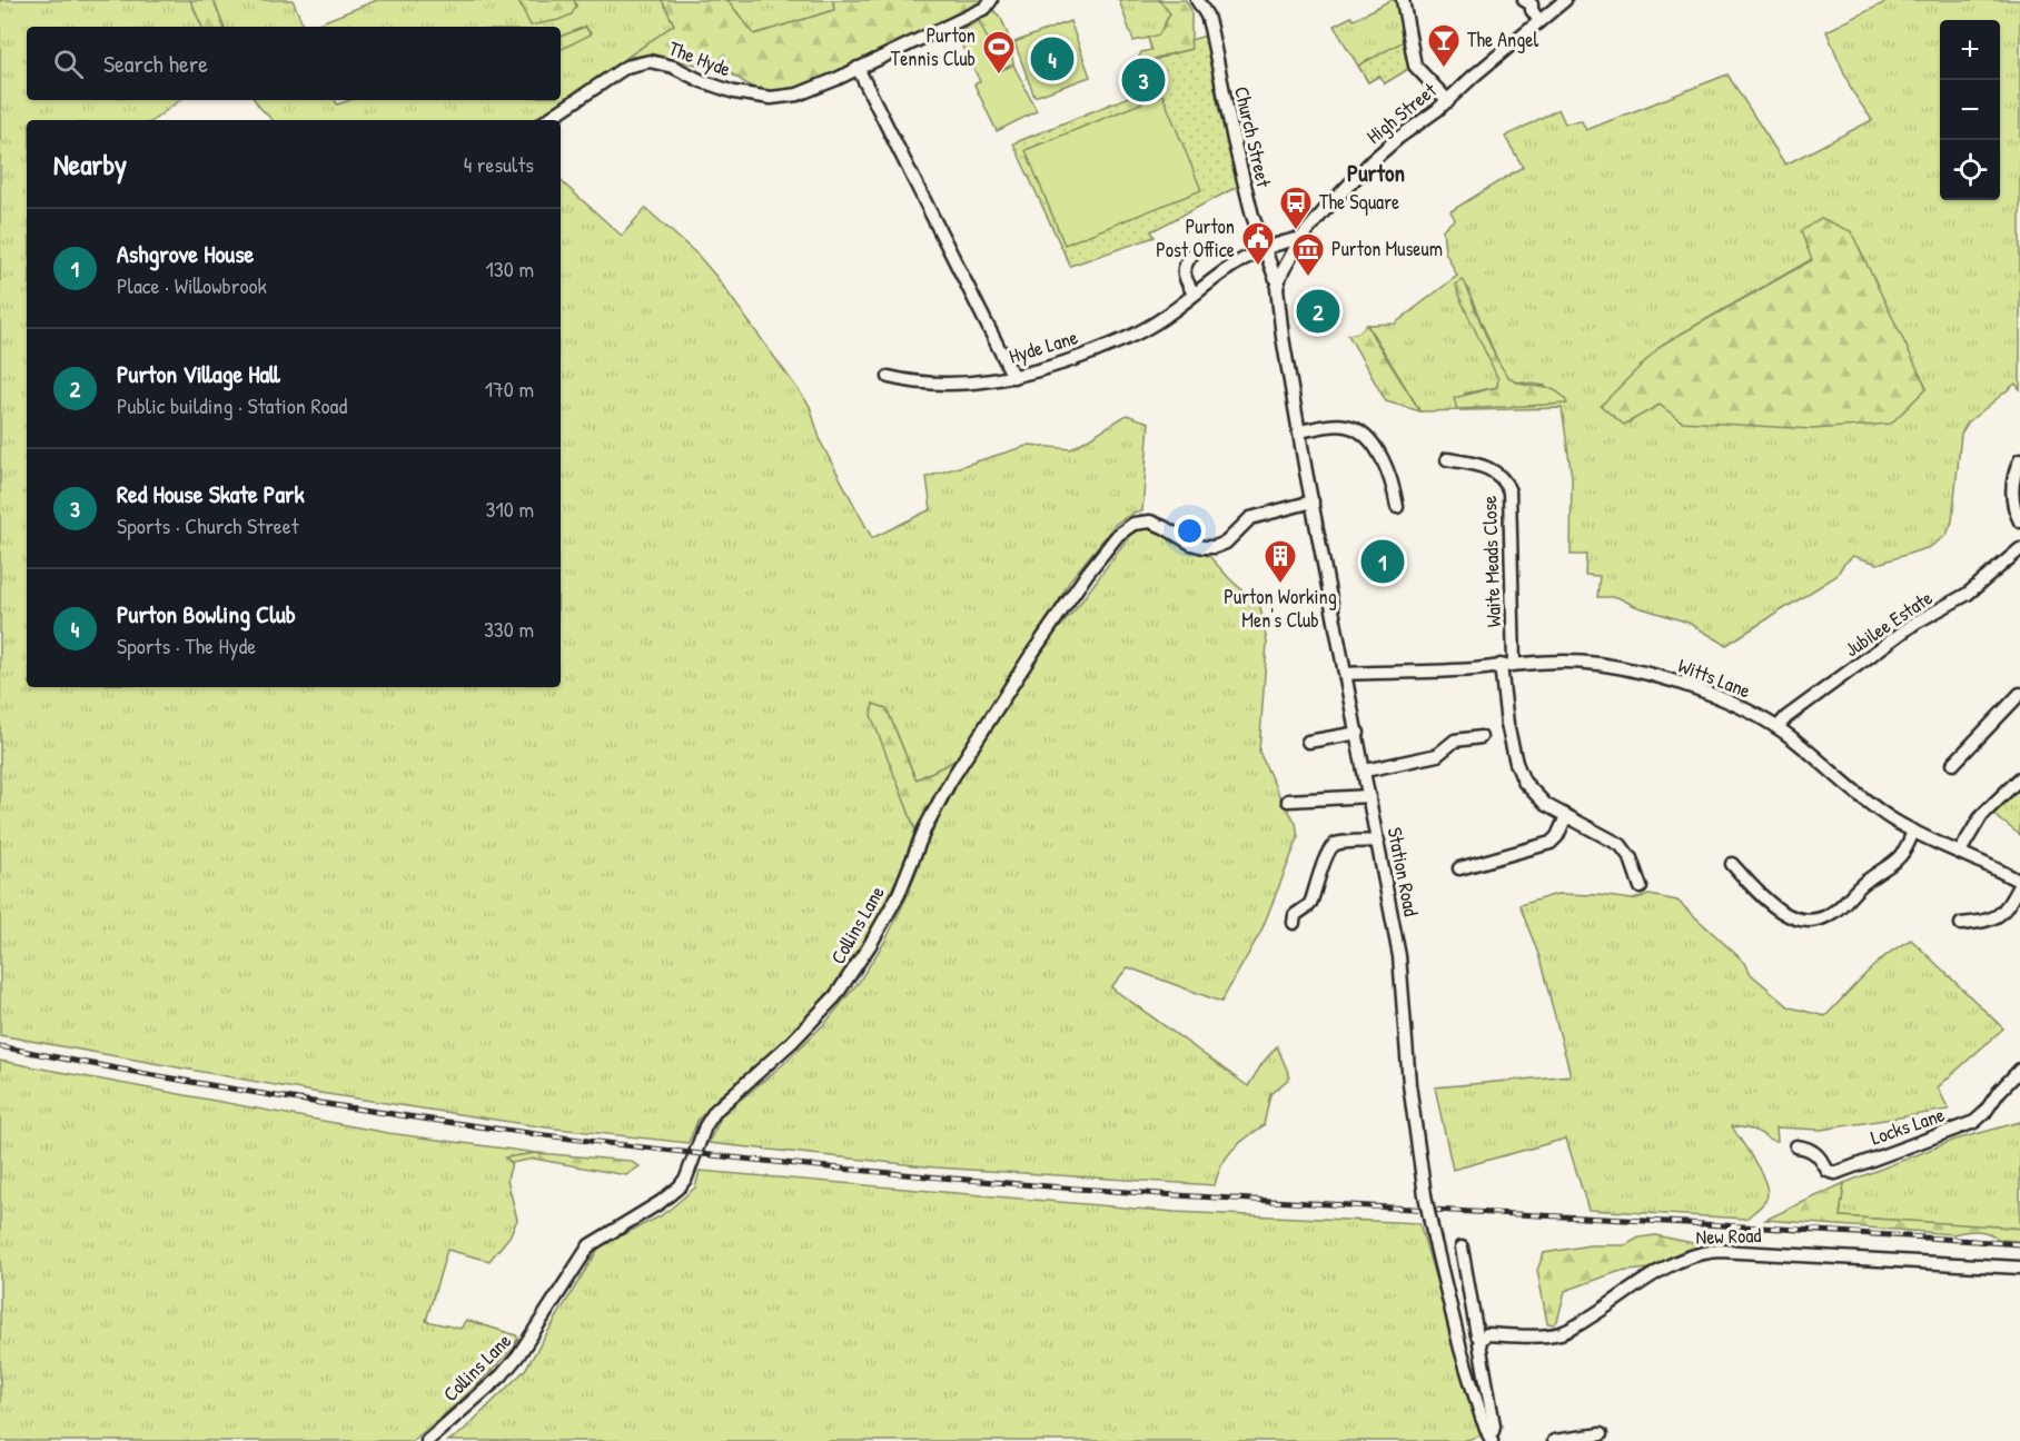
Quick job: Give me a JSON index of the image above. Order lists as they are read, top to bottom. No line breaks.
{"streets":{"street":["The Hyde","High Street","Church Street","Hyde Lane","Waite Meads Close","Jubilee Estate","Witts Lane","Station Road","Collins Lane","Locks Lane","New Road"]},"crossings":[["High Street","Church Street"],["High Street","Station Road"],["Church Street","Hyde Lane"],["Waite Meads Close","Witts Lane"],["Jubilee Estate","Witts Lane"],["Witts Lane","Station Road"],["Station Road","Collins Lane"]],"districts":["Purton"],"places":{"bar":["The Angel"],"sports":["Purton Tennis Club"],"bus stop":["The Square"],"public building":["Purton Post Office"],"museum":["Purton Museum"],"building":["Purton Working Men's Club"]},"page":{"map_buttons":["+","−"],"search":"Search here","pins":["4","3","2","1"],"heading":["Nearby","4 results"],"list":[{"mark":"1","name":"Ashgrove House","note":"Place · Willowbrook","value":"130 m"},{"mark":"2","name":"Purton Village Hall","note":"Public building · Station Road","value":"170 m"},{"mark":"3","name":"Red House Skate Park","note":"Sports · Church Street","value":"310 m"},{"mark":"4","name":"Purton Bowling Club","note":"Sports · The Hyde","value":"330 m"}]}}
